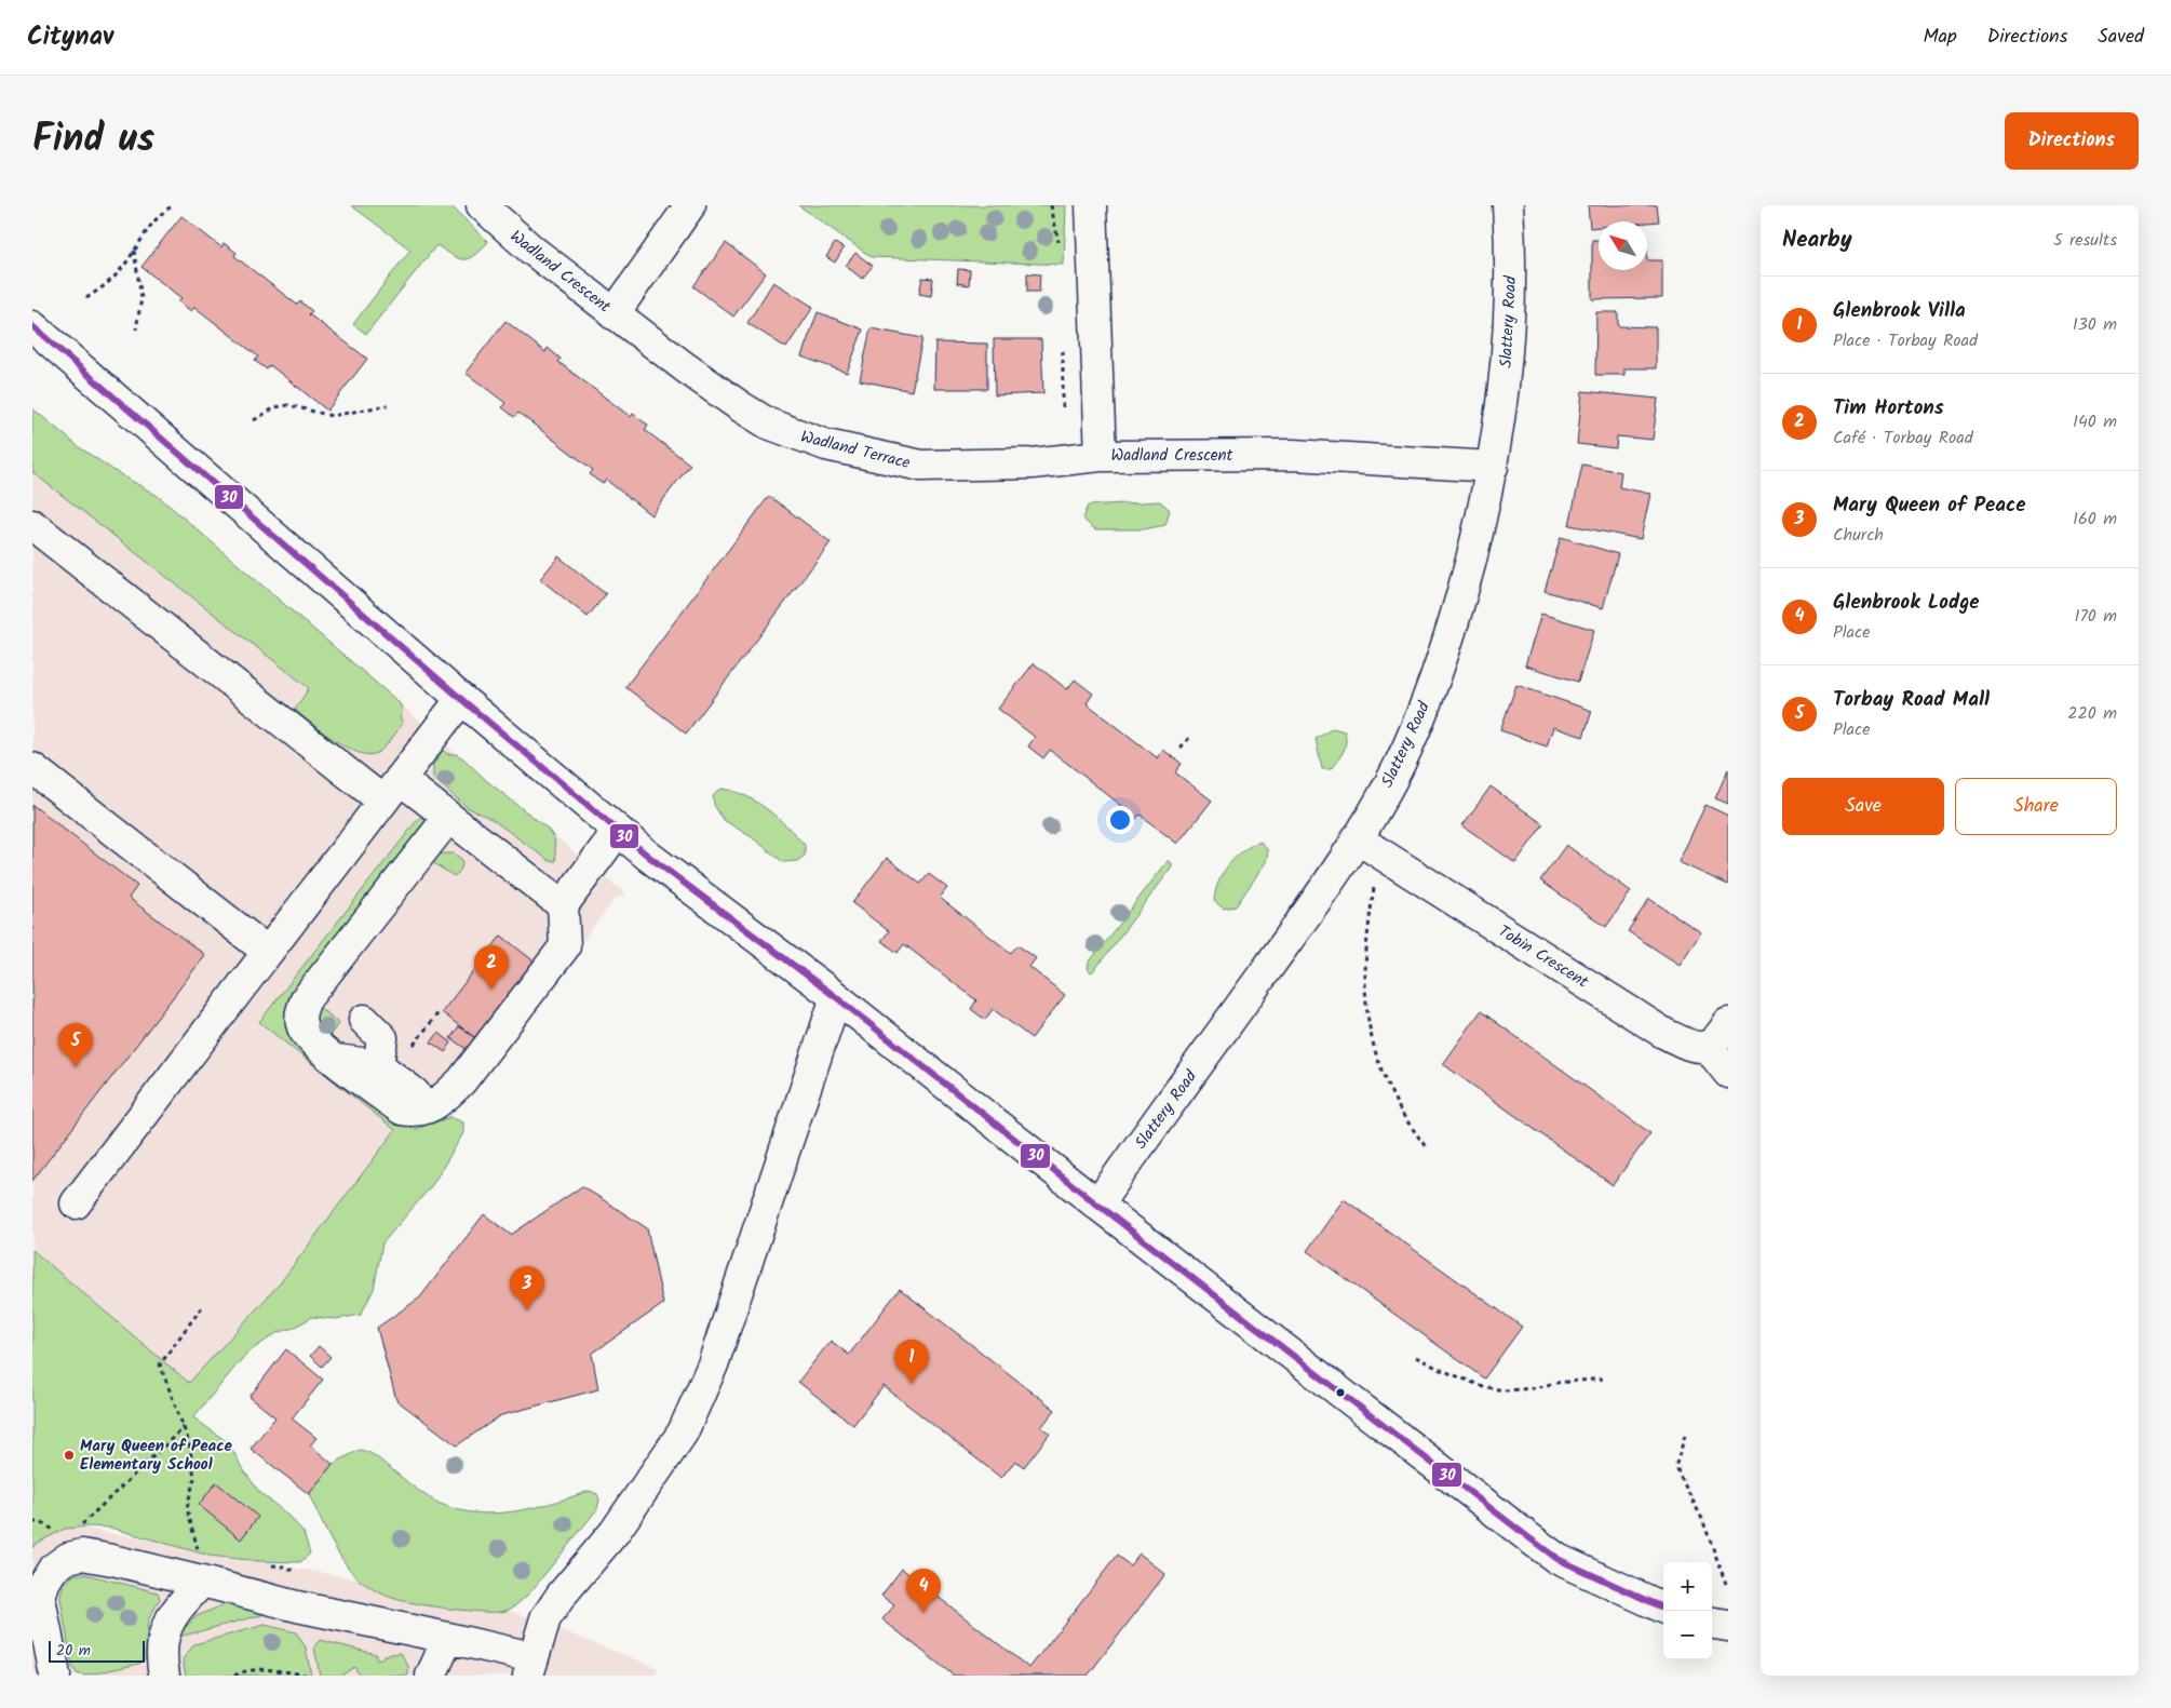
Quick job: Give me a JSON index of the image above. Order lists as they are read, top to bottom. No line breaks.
{"streets":{"street":["Wadland Crescent","Slattery Road","Wadland Terrace","Tobin Crescent"]},"crossings":[["Wadland Crescent","Slattery Road"],["Wadland Crescent","Wadland Terrace"],["Slattery Road","Tobin Crescent"]],"places":["Mary Queen of Peace Elementary School"],"lines":["transit line 30"],"scale_bar":"20 m","north":"top left","page":{"header":"Citynav","nav":["Map","Directions","Saved"],"title":"Find us","buttons":["Directions",["Save","Share"]],"heading":["Nearby","5 results"],"list":[{"mark":"1","name":"Glenbrook Villa","note":"Place · Torbay Road","value":"130 m"},{"mark":"2","name":"Tim Hortons","note":"Café · Torbay Road","value":"140 m"},{"mark":"3","name":"Mary Queen of Peace","note":"Church","value":"160 m"},{"mark":"4","name":"Glenbrook Lodge","note":"Place","value":"170 m"},{"mark":"5","name":"Torbay Road Mall","note":"Place","value":"220 m"}],"pins":["2","5","3","1","4"],"map_buttons":["+","−"],"scale":"20 m"}}
